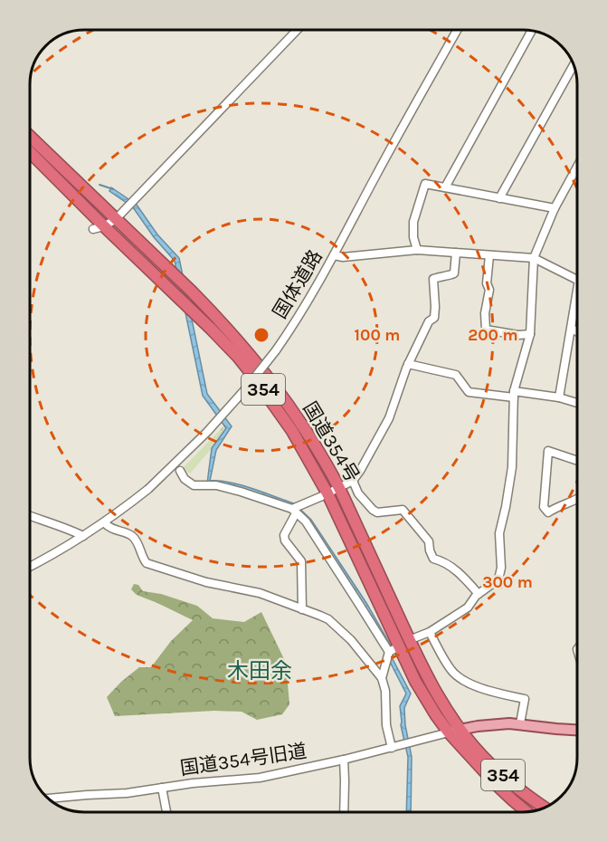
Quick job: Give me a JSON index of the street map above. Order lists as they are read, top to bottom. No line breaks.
{"streets":{"highway":["354","国道354号"],"street":["国体道路","国道354号旧道"]},"crossings":[["国道354号","国道354号旧道"]],"districts":["木田余"],"rings":["100 m","200 m","300 m"]}
